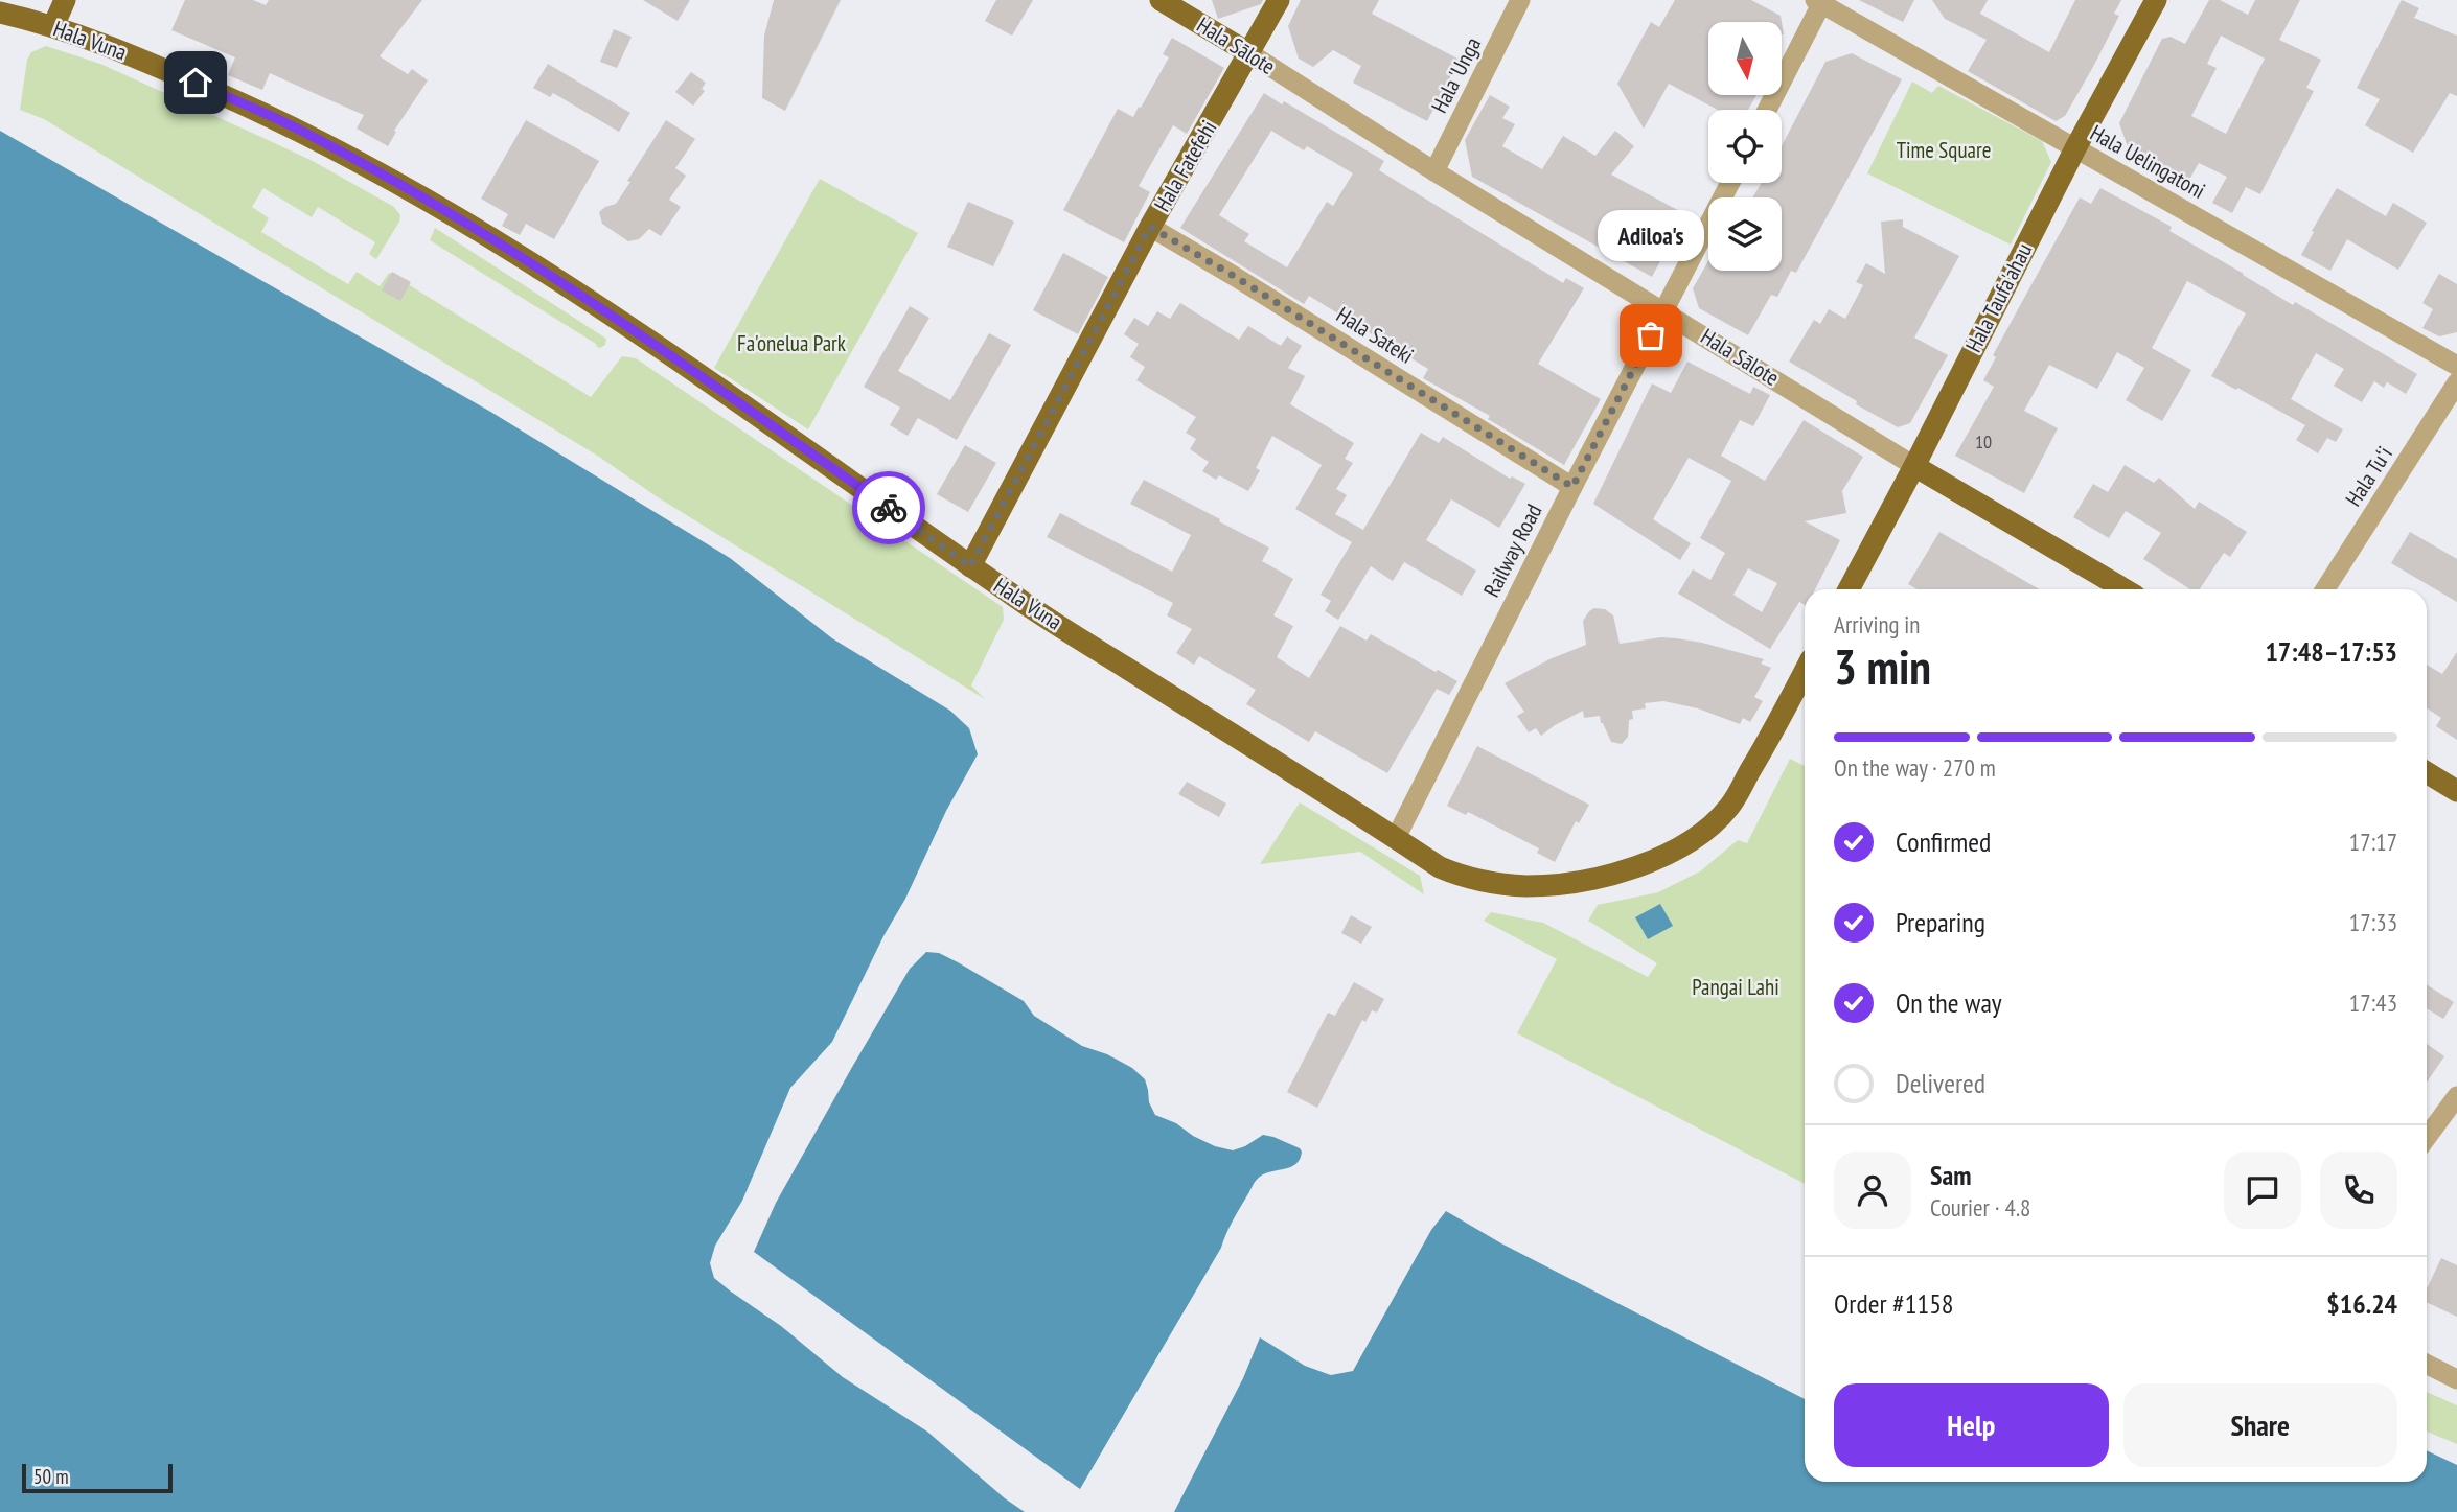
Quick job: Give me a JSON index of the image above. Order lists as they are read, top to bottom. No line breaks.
{"streets":{"main road":["Hala Vuna","Hala Sālote","Hala Fatefehi","Hala Taufa'ahau"],"street":["Hala 'Unga","Hala Uelingatoni","Hala Sateki","Hala Tuʻi","Railway Road"]},"crossings":[["Hala Vuna","Hala Fatefehi"],["Hala Vuna","Railway Road"],["Hala Sālote","Hala 'Unga"],["Hala Sālote","Hala Fatefehi"],["Hala Sālote","Hala Taufa'ahau"],["Hala Sālote","Railway Road"],["Hala Uelingatoni","Hala Taufa'ahau"],["Hala Fatefehi","Hala Sateki"],["Hala Sateki","Railway Road"]],"parks":["Time Square","Fa'onelua Park","Pangai Lahi"],"places":["Adiloa's"],"house_numbers":["10"],"scale_bar":"50 m","north":"bottom","page":{"bubble":"Adiloa's","heading":["3 min","Arriving in","17:48–17:53"],"panel":["Sam","Courier · 4.8","Order #1158","$16.24"],"bar":"On the way · 270 m","list":[["Confirmed","17:17"],["Preparing","17:33"],["On the way","17:43"],"Delivered"],"buttons":["Help","Share"],"scale":"50 m"}}
